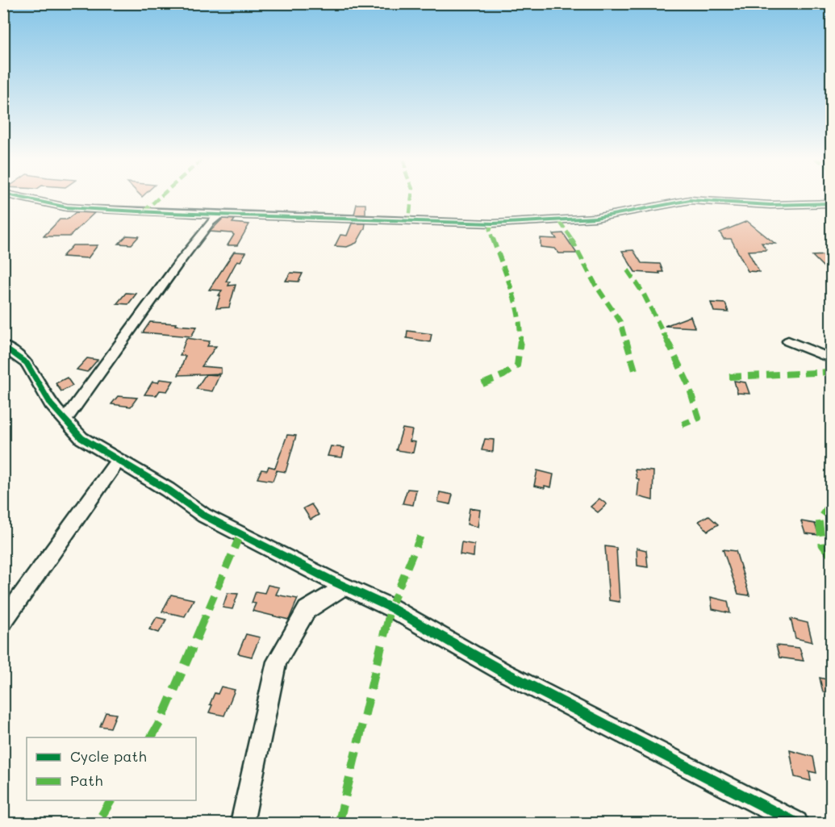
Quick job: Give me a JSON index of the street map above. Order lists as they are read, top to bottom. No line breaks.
{"legend":["Cycle path","Path"]}
